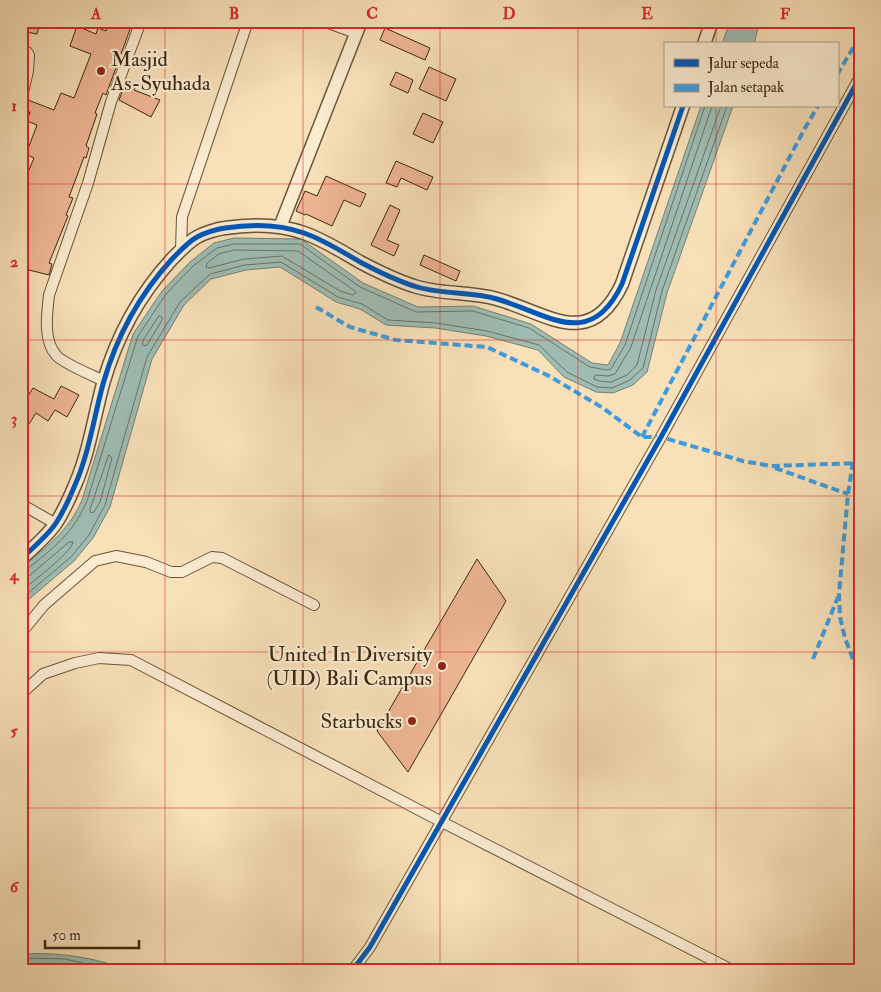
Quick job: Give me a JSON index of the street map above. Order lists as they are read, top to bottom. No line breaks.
{"places":["Masjid As-Syuhada","United In Diversity (UID) Bali Campus","Starbucks"],"legend":["Jalur sepeda","Jalan setapak"],"scale_bar":"50 m","grid":{"columns":["A","B","C","D","E","F"],"rows":["1","2","3","4","5","6"]}}
